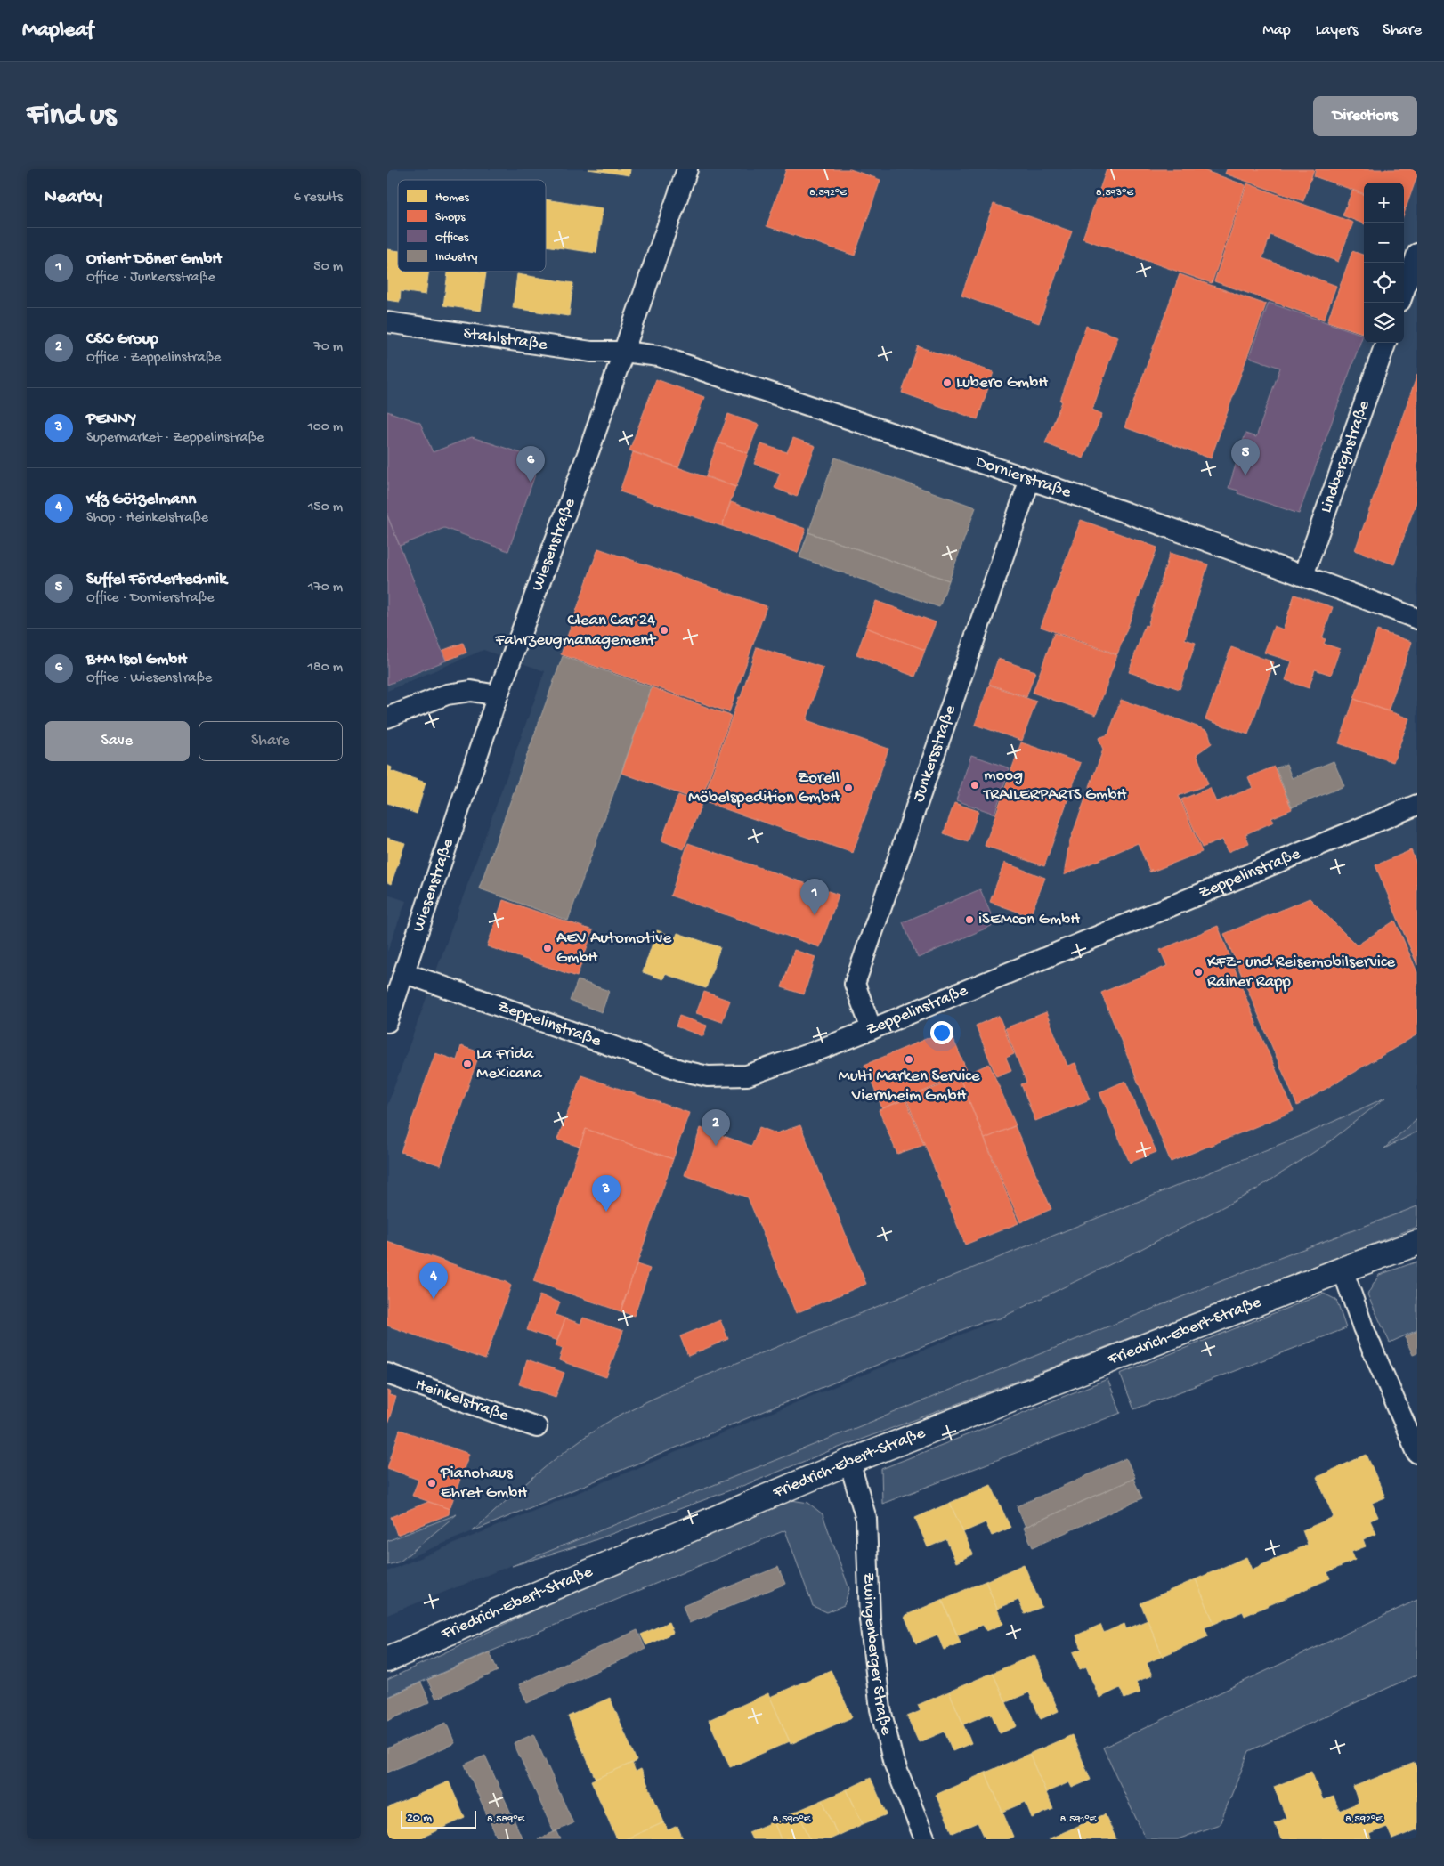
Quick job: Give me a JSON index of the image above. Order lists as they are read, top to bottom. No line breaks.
{"streets":{"street":["Stahlstraße","Lindberghstraße","Dornierstraße","Wiesenstraße","Junkersstraße","Zeppelinstraße","Friedrich-Ebert-Straße","Heinkelstraße","Zwingenberger Straße"]},"crossings":[["Stahlstraße","Dornierstraße"],["Stahlstraße","Wiesenstraße"],["Lindberghstraße","Dornierstraße"],["Dornierstraße","Wiesenstraße"],["Dornierstraße","Junkersstraße"],["Wiesenstraße","Zeppelinstraße"],["Junkersstraße","Zeppelinstraße"],["Friedrich-Ebert-Straße","Zwingenberger Straße"]],"places":["Lubero GmbH","Clean Car 24 Fahrzeugmanagement","moog TRAILERPARTS GmbH","Zorell Möbelspedition GmbH","iSEMcon GmbH","AEV Automotive GmbH","KFZ- und Reisemobilservice Rainer Rapp","Multi Marken Service Viernheim GmbH","La Frida Mexicana","Pianohaus Ehret GmbH"],"legend":["Homes","Shops","Offices","Industry"],"scale_bar":"20 m","page":{"header":"Mapleaf","nav":["Map","Layers","Share"],"buttons":["Directions",["Save","Share"]],"title":"Find us","heading":["Nearby","6 results"],"map_buttons":["+","−"],"list":[{"mark":"1","name":"Orient Döner GmbH","note":"Office · Junkersstraße","value":"50 m"},{"mark":"2","name":"CSC Group","note":"Office · Zeppelinstraße","value":"70 m"},{"mark":"3","name":"PENNY","note":"Supermarket · Zeppelinstraße","value":"100 m"},{"mark":"4","name":"Kfz Götzelmann","note":"Shop · Heinkelstraße","value":"150 m"},{"mark":"5","name":"Suffel Fördertechnik","note":"Office · Dornierstraße","value":"170 m"},{"mark":"6","name":"B+M Isol GmbH","note":"Office · Wiesenstraße","value":"180 m"}],"pins":["5","6","1","2","3","4"],"scale":"20 m"},"coordinates":["8.592°E","8.593°E","8.589°E","8.590°E","8.591°E"]}
